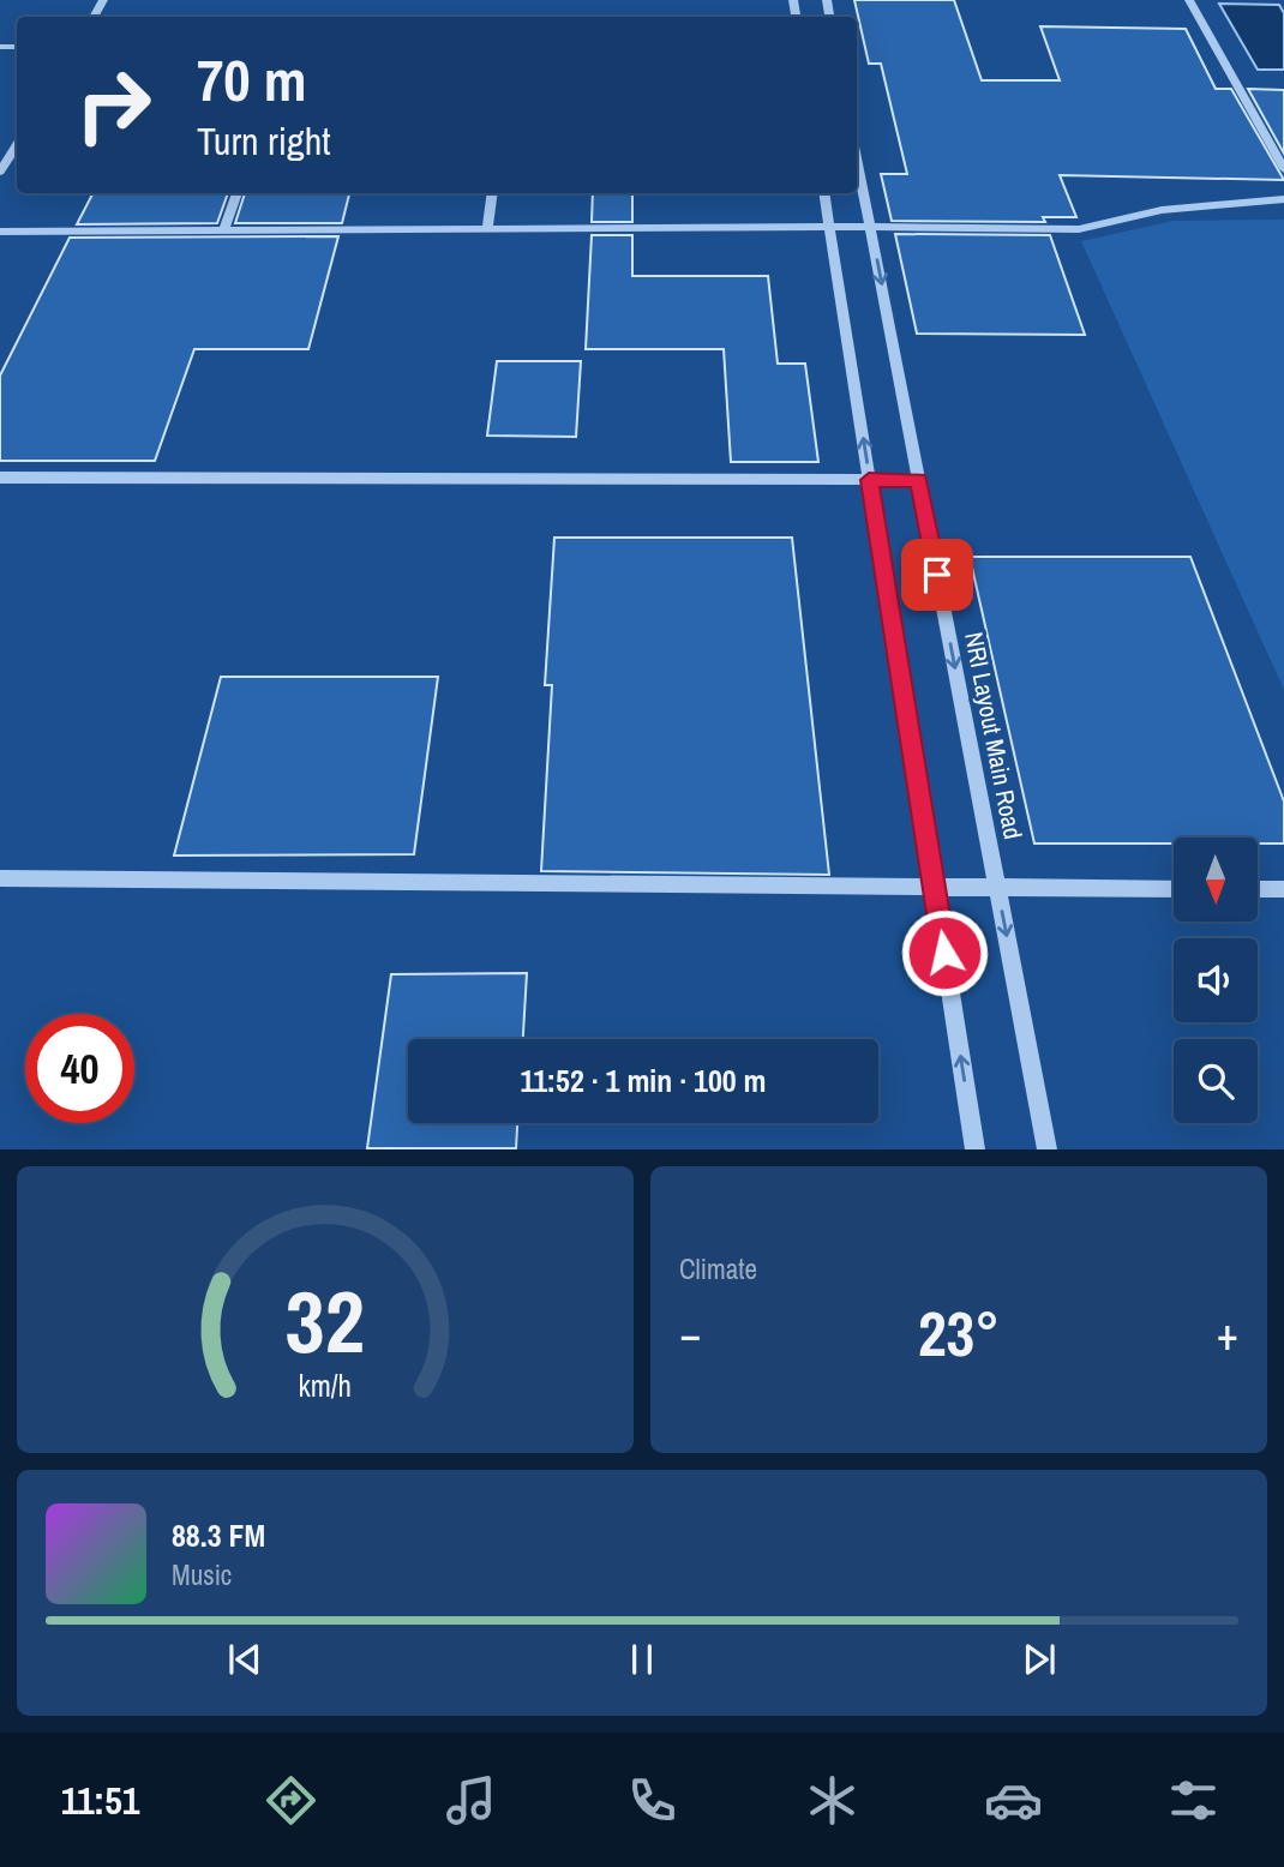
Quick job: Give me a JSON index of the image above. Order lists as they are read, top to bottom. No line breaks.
{"streets":{"street":["NRI Layout Main Road"]},"north":"bottom","page":{"turn":["70 m","Turn right"],"limit":"40","trip":"11:52 · 1 min · 100 m","tile":"Climate","heat":["−","23°","+"],"song":["88.3 FM","Music"],"tabs":"11:51","gauge":["32","km/h"]}}
